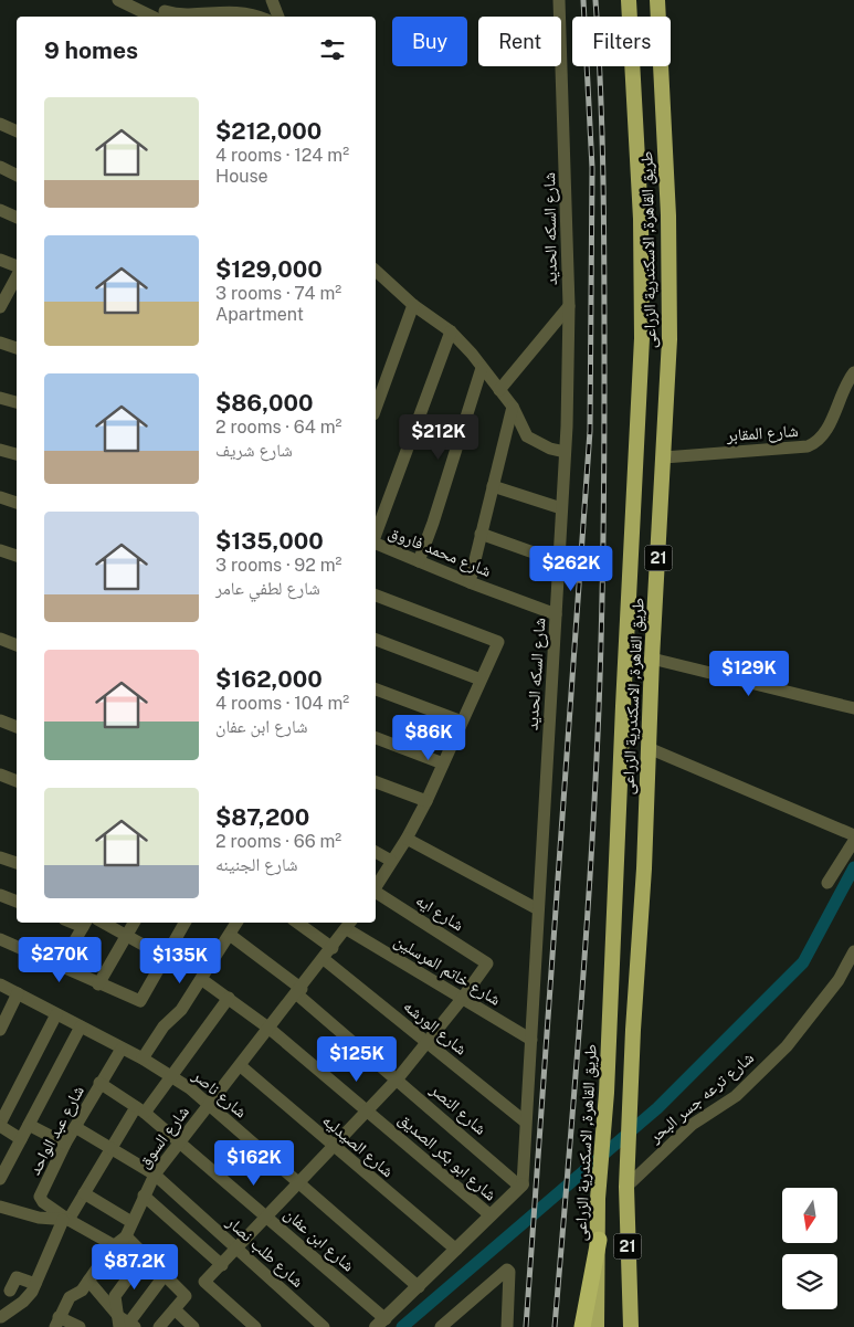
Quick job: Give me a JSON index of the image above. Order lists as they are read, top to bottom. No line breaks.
{"streets":{"highway":["طريق القاهرة, الاسكندرية الزراعى","21"],"street":["شارع السكه الحديد","شارع المقابر","شارع محمد فاروق","شارع ايه","شارع خاتم المرسلين","شارع الورشه","شارع ناصر","شارع ترعه جسر البحر","شارع النصر","شارع عبد الواحد","شارع السوق","شارع الصيدليه","شارع ابو بكر الصديق","شارع ابن عفان","شارع طلب نصار"]},"crossings":[["شارع السكه الحديد","شارع محمد فاروق"],["شارع السكه الحديد","شارع خاتم المرسلين"],["شارع السكه الحديد","شارع الورشه"],["شارع السكه الحديد","شارع النصر"],["طريق القاهرة, الاسكندرية الزراعى","شارع المقابر"],["طريق القاهرة, الاسكندرية الزراعى","شارع ترعه جسر البحر"],["شارع ايه","شارع خاتم المرسلين"],["شارع خاتم المرسلين","شارع السوق"],["شارع الورشه","شارع السوق"],["شارع ناصر","شارع عبد الواحد"],["شارع ناصر","شارع السوق"],["شارع النصر","شارع السوق"],["شارع عبد الواحد","شارع ابن عفان"],["شارع عبد الواحد","شارع طلب نصار"],["شارع السوق","شارع الصيدليه"],["شارع السوق","شارع ابو بكر الصديق"],["شارع السوق","شارع ابن عفان"],["شارع السوق","شارع طلب نصار"]],"north":"bottom","page":{"chip":["Buy","Rent","Filters"],"heading":"9 homes","list":[{"name":"$212,000","note":"4 rooms · 124 m² · House"},{"name":"$129,000","note":"3 rooms · 74 m² · Apartment"},{"name":"$86,000","note":"2 rooms · 64 m² · شارع شريف"},{"name":"$135,000","note":"3 rooms · 92 m² · شارع لطفي عامر"},{"name":"$162,000","note":"4 rooms · 104 m² · شارع ابن عفان"},{"name":"$87,200","note":"2 rooms · 66 m² · شارع الجنينه"}],"price":["$212K","$262K","$129K","$86K","$270K","$135K","$125K","$162K","$87.2K"]}}
